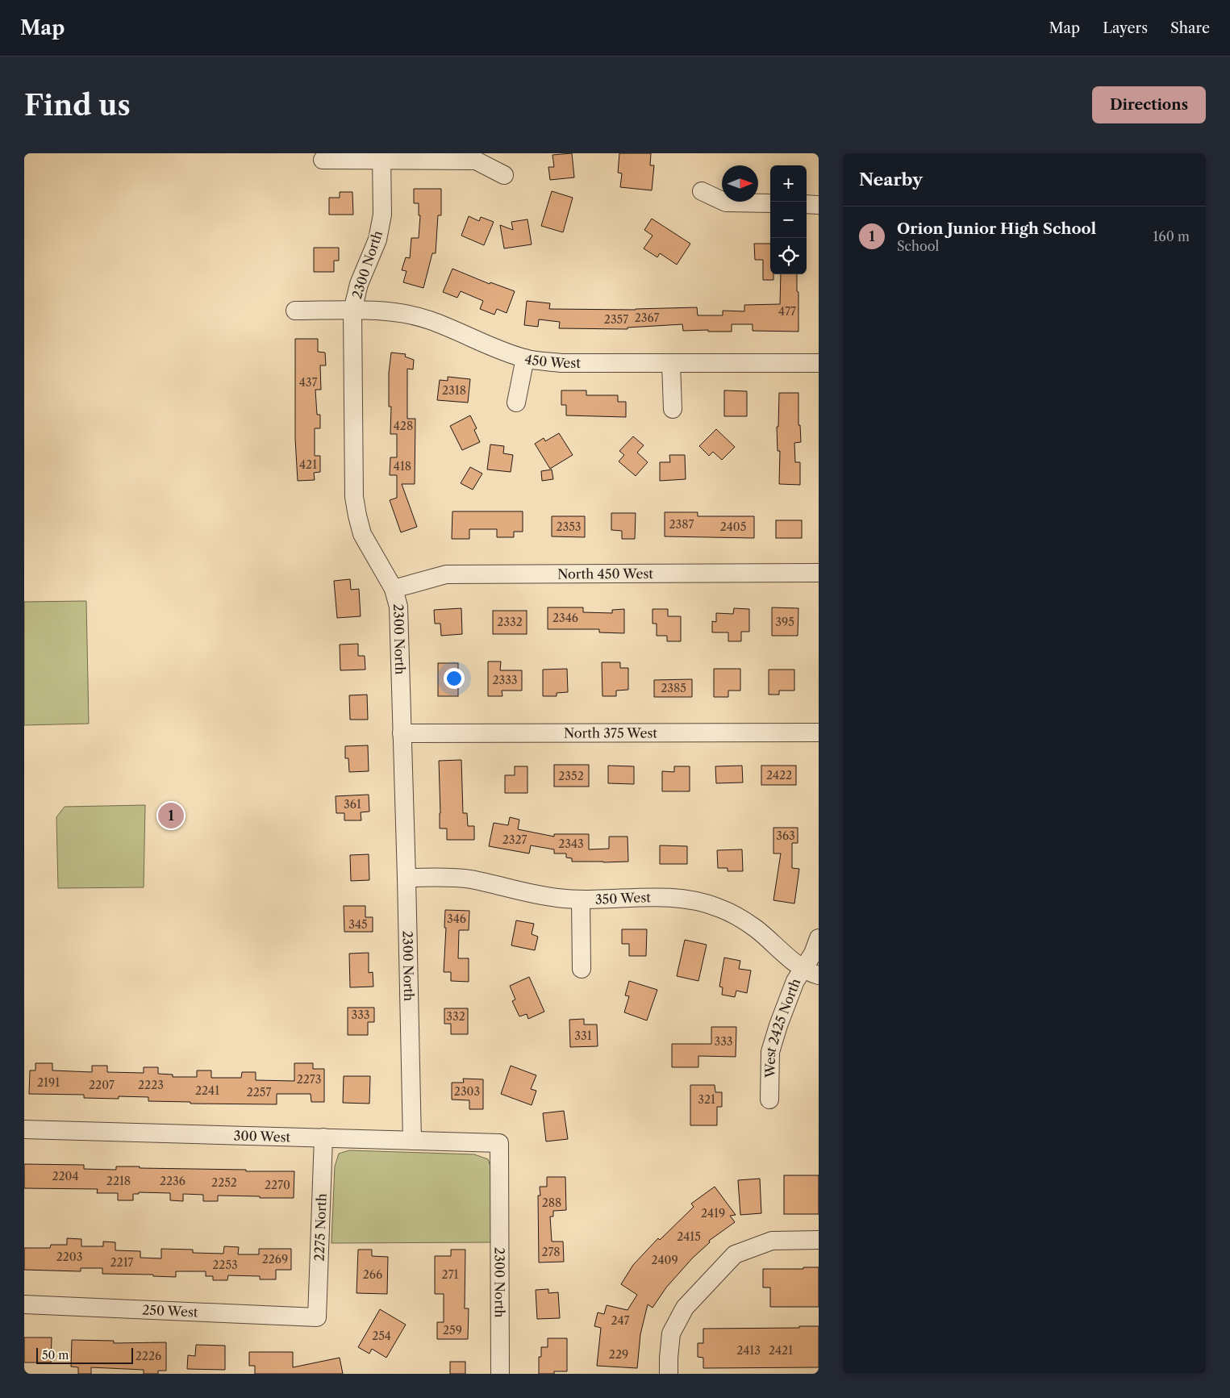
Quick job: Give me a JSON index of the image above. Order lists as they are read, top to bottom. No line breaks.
{"streets":{"street":["2300 North","450 West","North 450 West","North 375 West","350 West","West 2425 North","300 West","2275 North","250 West"]},"crossings":[["2300 North","450 West"],["2300 North","North 450 West"],["2300 North","North 375 West"],["2300 North","350 West"],["2300 North","300 West"],["350 West","West 2425 North"],["300 West","2275 North"],["2275 North","250 West"]],"house_numbers":["477","2367","2357","437","2318","428","421","418","2387","2353","2405","2346","2332","395","2333","2385","2422","2352","361","363","2327","2343","346","345","333","332","331","333","2273","2191","2207","2223","2241","2303","2257","321","2204","2218","2236","2252","2270","288","2419","2415","278","2203","2269","2409","2217","2253","266","271","247","259","254","2413","2421","229","2226"],"scale_bar":"50 m","north":"right","page":{"header":"Map","nav":["Map","Layers","Share"],"buttons":"Directions","title":"Find us","heading":"Nearby","map_buttons":["+","−"],"list":[{"mark":"1","name":"Orion Junior High School","note":"School","value":"160 m"}],"pins":"1","scale":"50 m"}}
